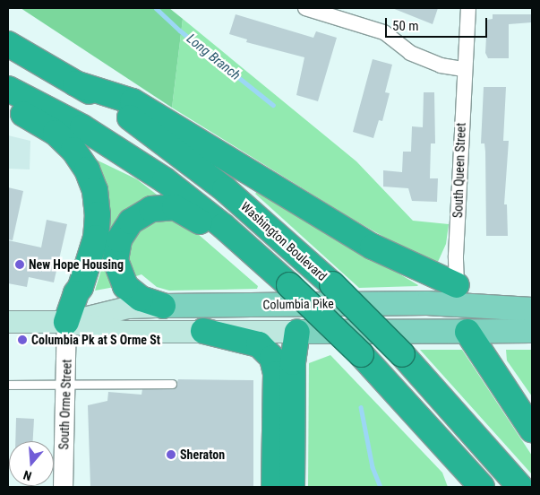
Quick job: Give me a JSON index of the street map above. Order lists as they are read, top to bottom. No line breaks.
{"streets":{"highway":["Washington Boulevard"],"main road":["South Queen Street","Columbia Pike"],"street":["South Orme Street"]},"crossings":[["South Queen Street","Columbia Pike"],["Columbia Pike","South Orme Street"]],"water":["Long Branch"],"places":["New Hope Housing","Columbia Pk at S Orme St","Sheraton"],"scale_bar":"50 m","north":"bottom"}
